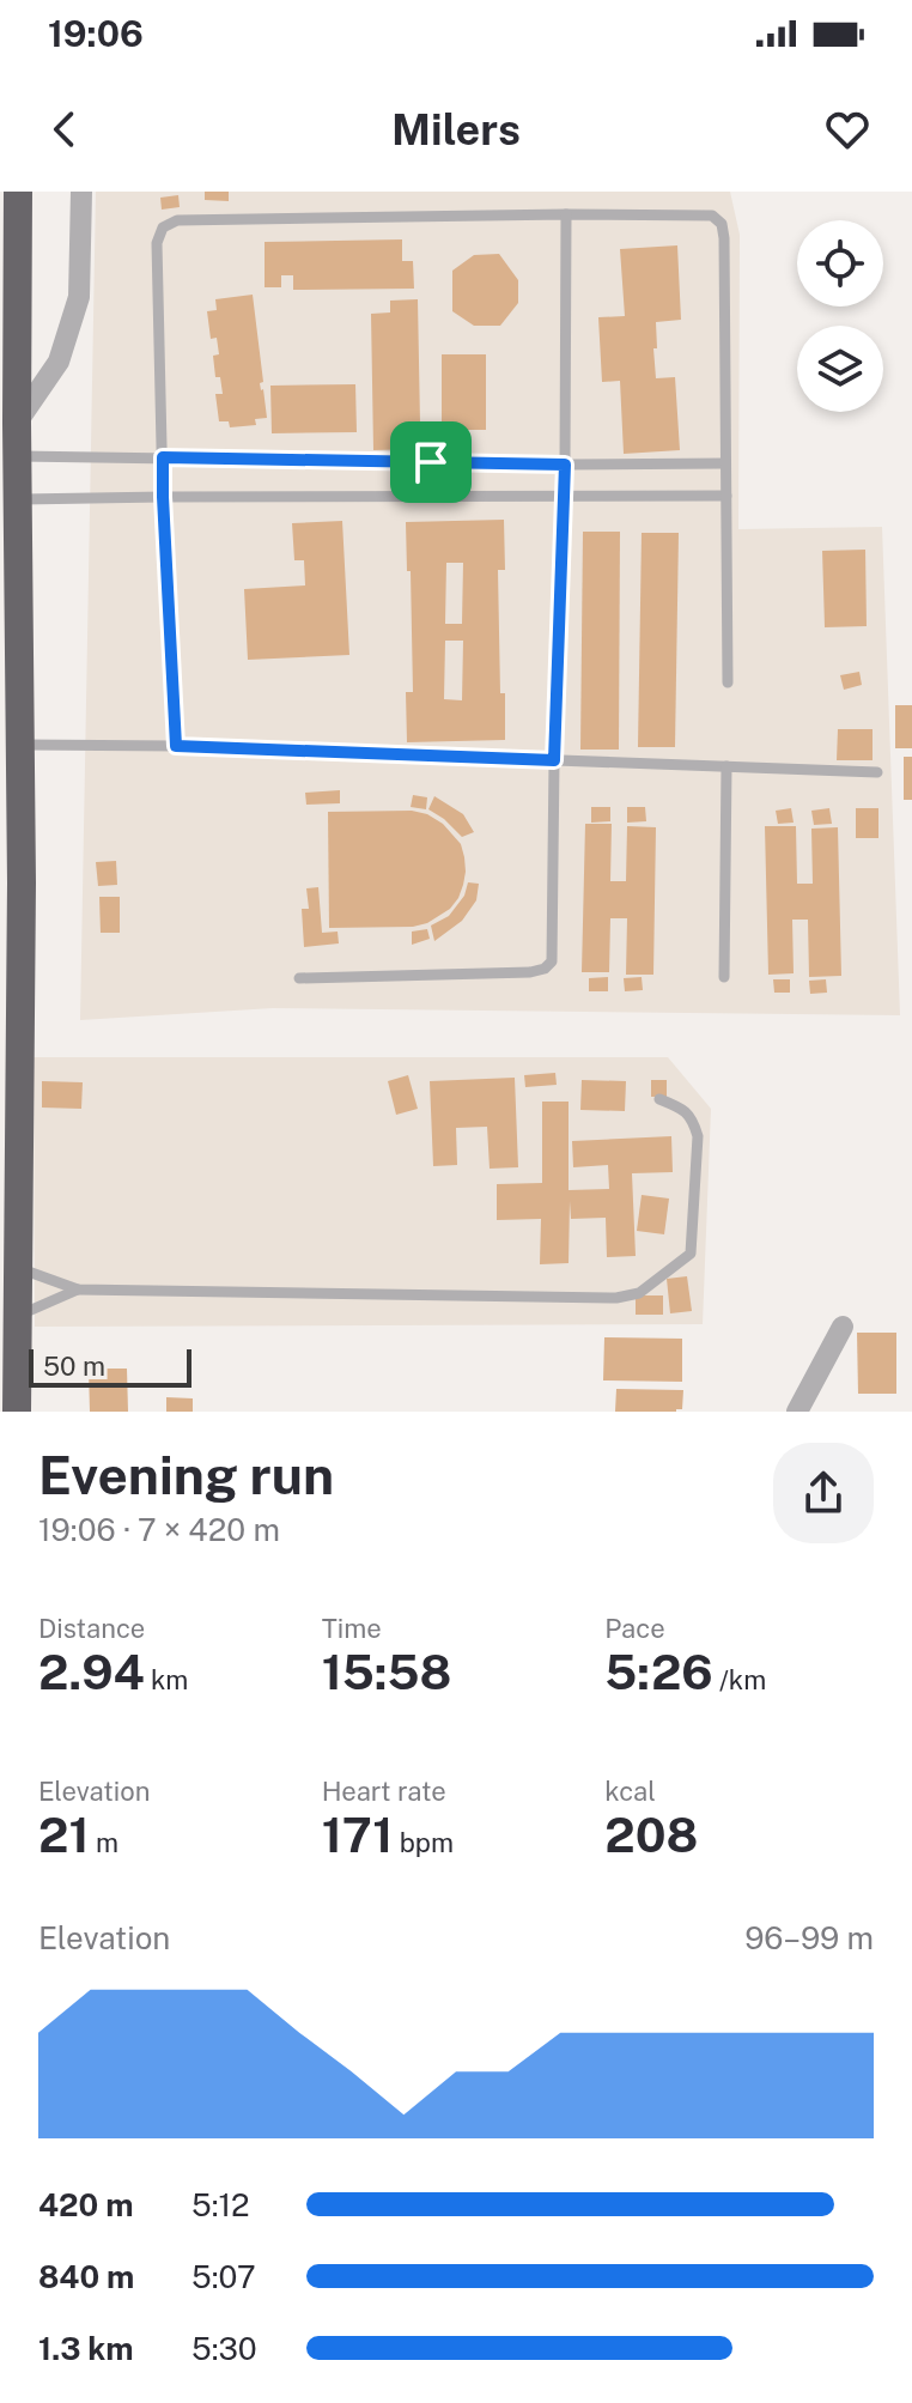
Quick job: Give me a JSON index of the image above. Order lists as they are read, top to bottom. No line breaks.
{"scale_bar":"50 m","page":{"status":"19:06","header":"Milers","scale":"50 m","heading":["Evening run","19:06 · 7 × 420 m"],"stats":[["Distance","2.94 km"],["Time","15:58"],["Pace","5:26 /km"],["Elevation","21 m"],["Heart rate","171 bpm"],["kcal","208"]],"chart":["Elevation","96–99 m"],"list":[{"name":"420 m","note":"5:12"},{"name":"840 m","note":"5:07"},{"name":"1.3 km","note":"5:30"}]}}
